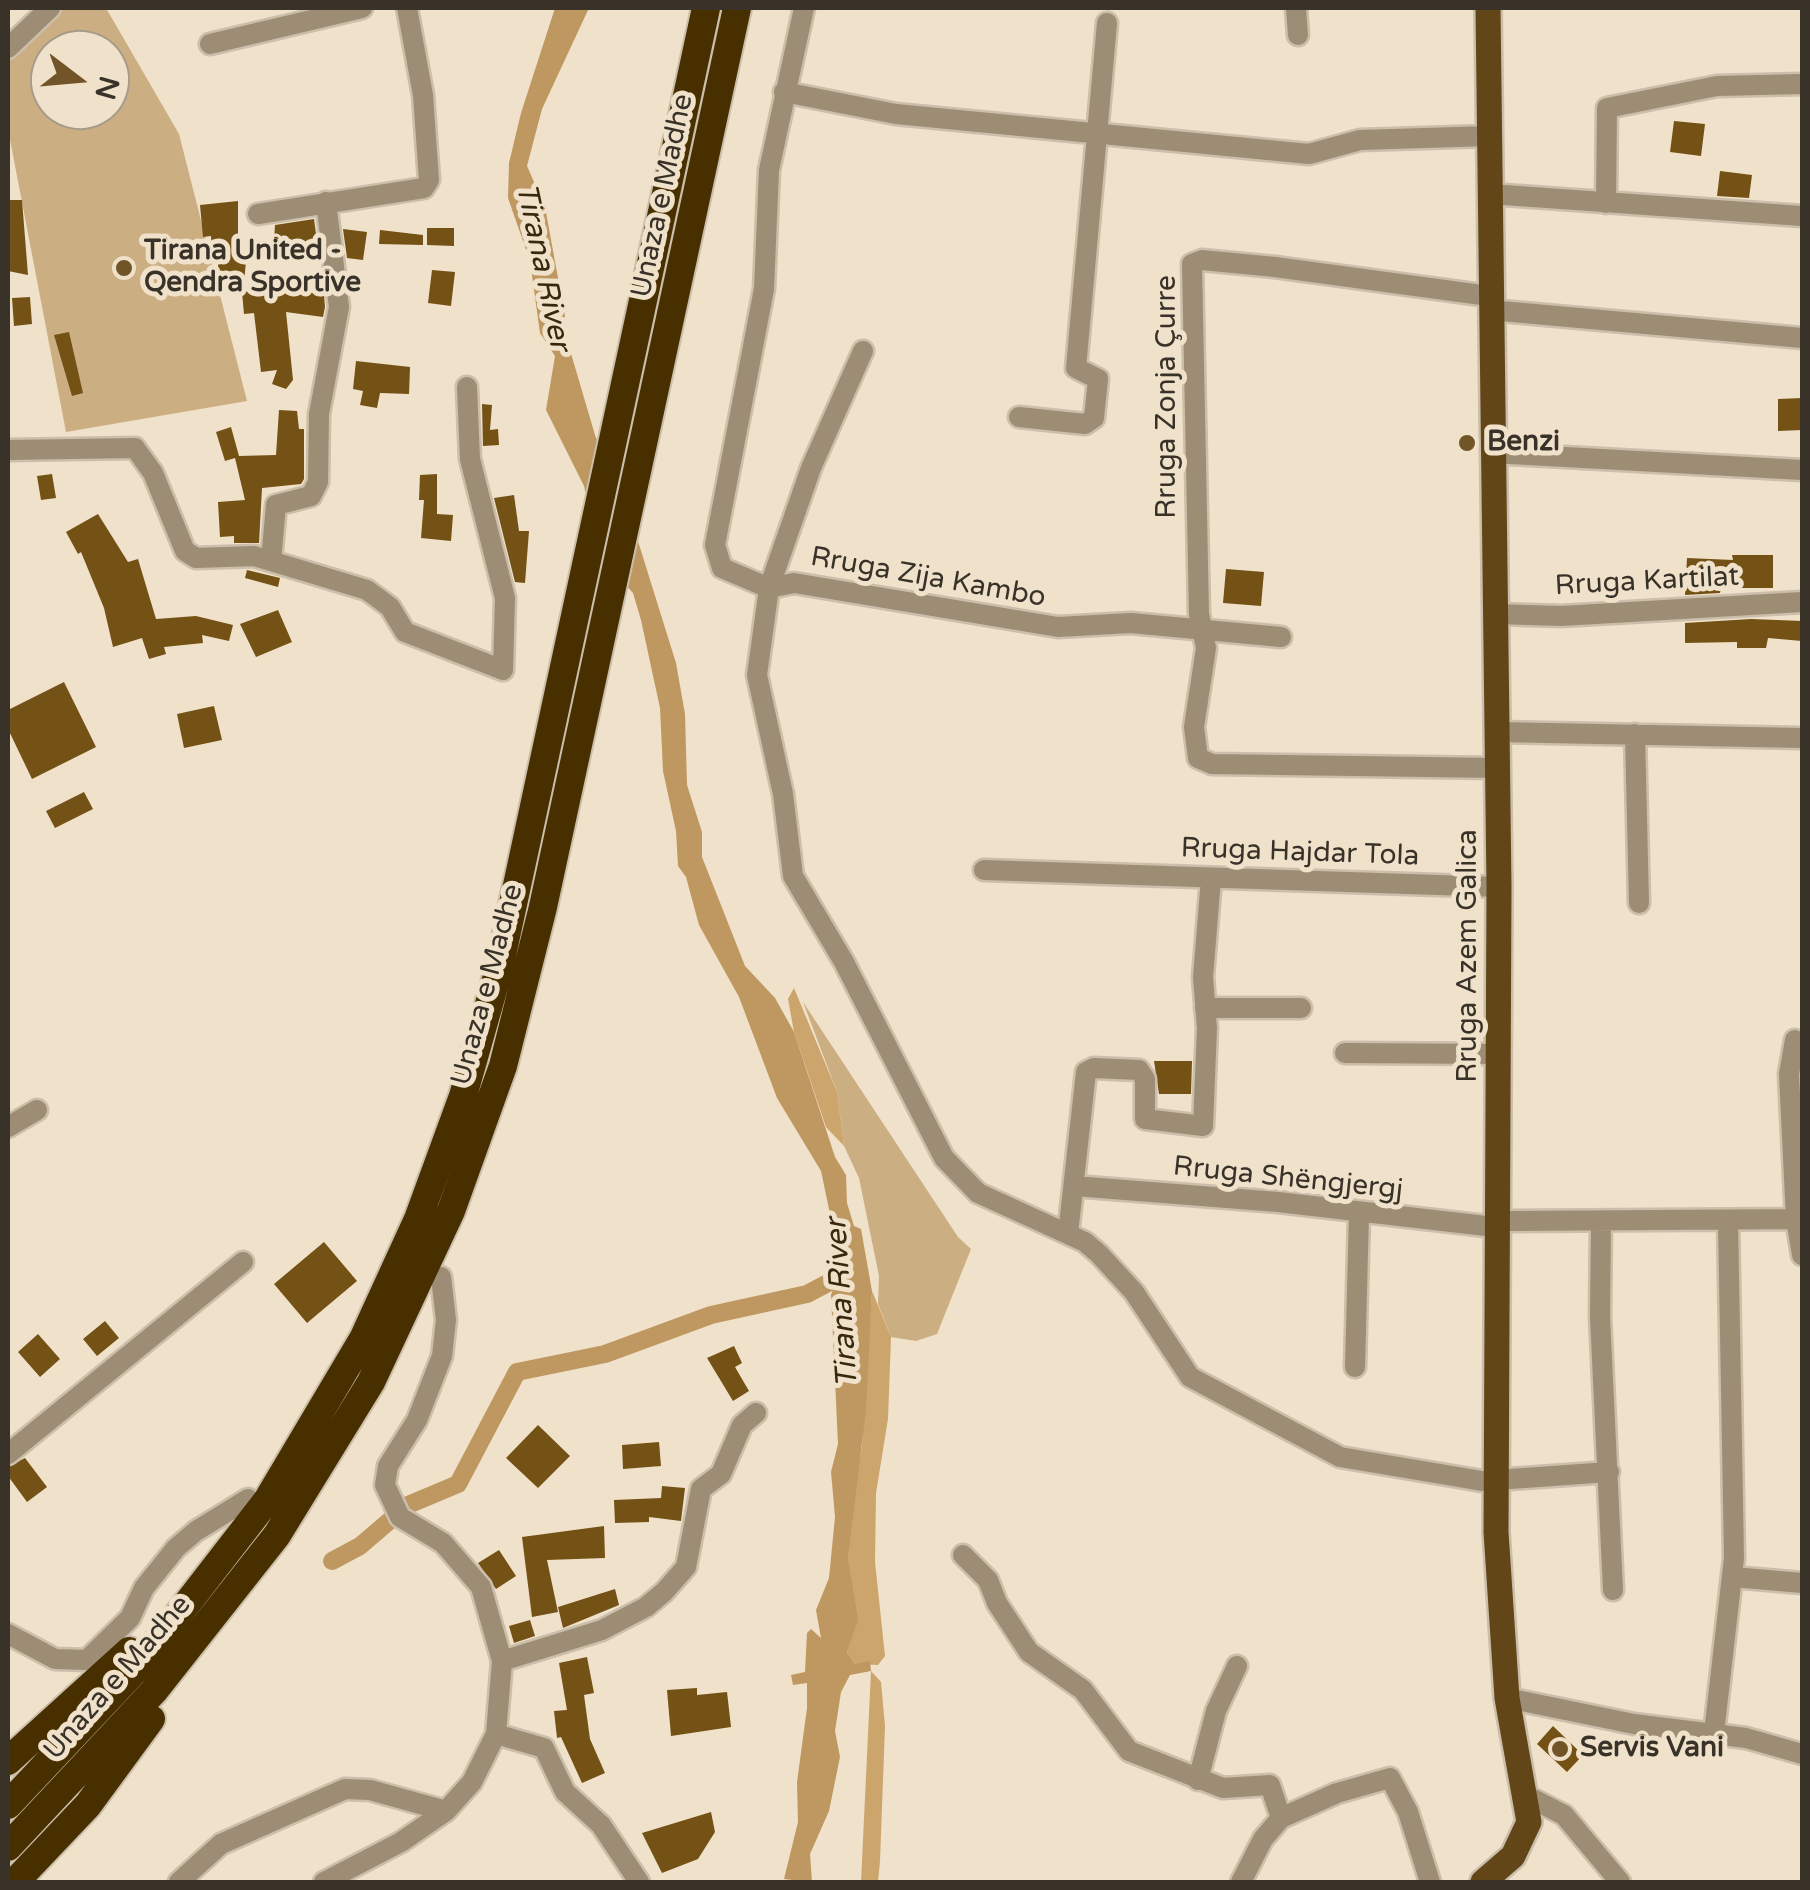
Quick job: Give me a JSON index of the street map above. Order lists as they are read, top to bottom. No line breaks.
{"streets":{"highway":["Unaza e Madhe"],"main road":["Rruga Azem Galica"],"street":["Rruga Zonja Çurre","Rruga Zija Kambo","Rruga Kartilat","Rruga Hajdar Tola","Rruga Shëngjergj"]},"crossings":[["Rruga Zonja Çurre","Rruga Zija Kambo"],["Rruga Zonja Çurre","Rruga Azem Galica"],["Rruga Kartilat","Rruga Azem Galica"],["Rruga Hajdar Tola","Rruga Azem Galica"],["Rruga Azem Galica","Rruga Shëngjergj"]],"water":["Tirana River"],"places":["Tirana United - Qendra Sportive","Benzi","Servis Vani"],"north":"right"}
